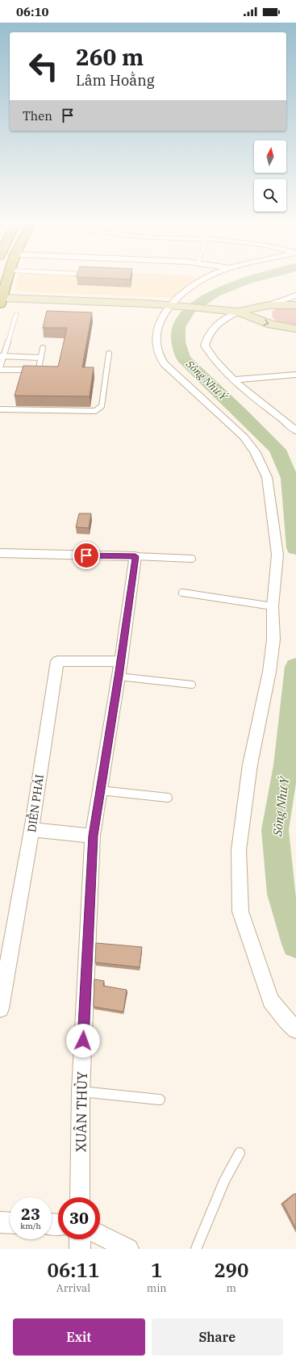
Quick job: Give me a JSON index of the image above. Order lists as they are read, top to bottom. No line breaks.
{"streets":{"street":["DIỄN PHÁI","XUÂN THỦY"]},"crossings":[["DIỄN PHÁI","XUÂN THỦY"]],"water":["Sông Như Ý"],"north":"top","page":{"status":"06:10","turn":["260 m","Lâm Hoằng"],"then":"Then","speed":"23 km/h","limit":"30","eta":["06:11","Arrival","1","min","290","m"],"buttons":["Exit","Share"]}}
